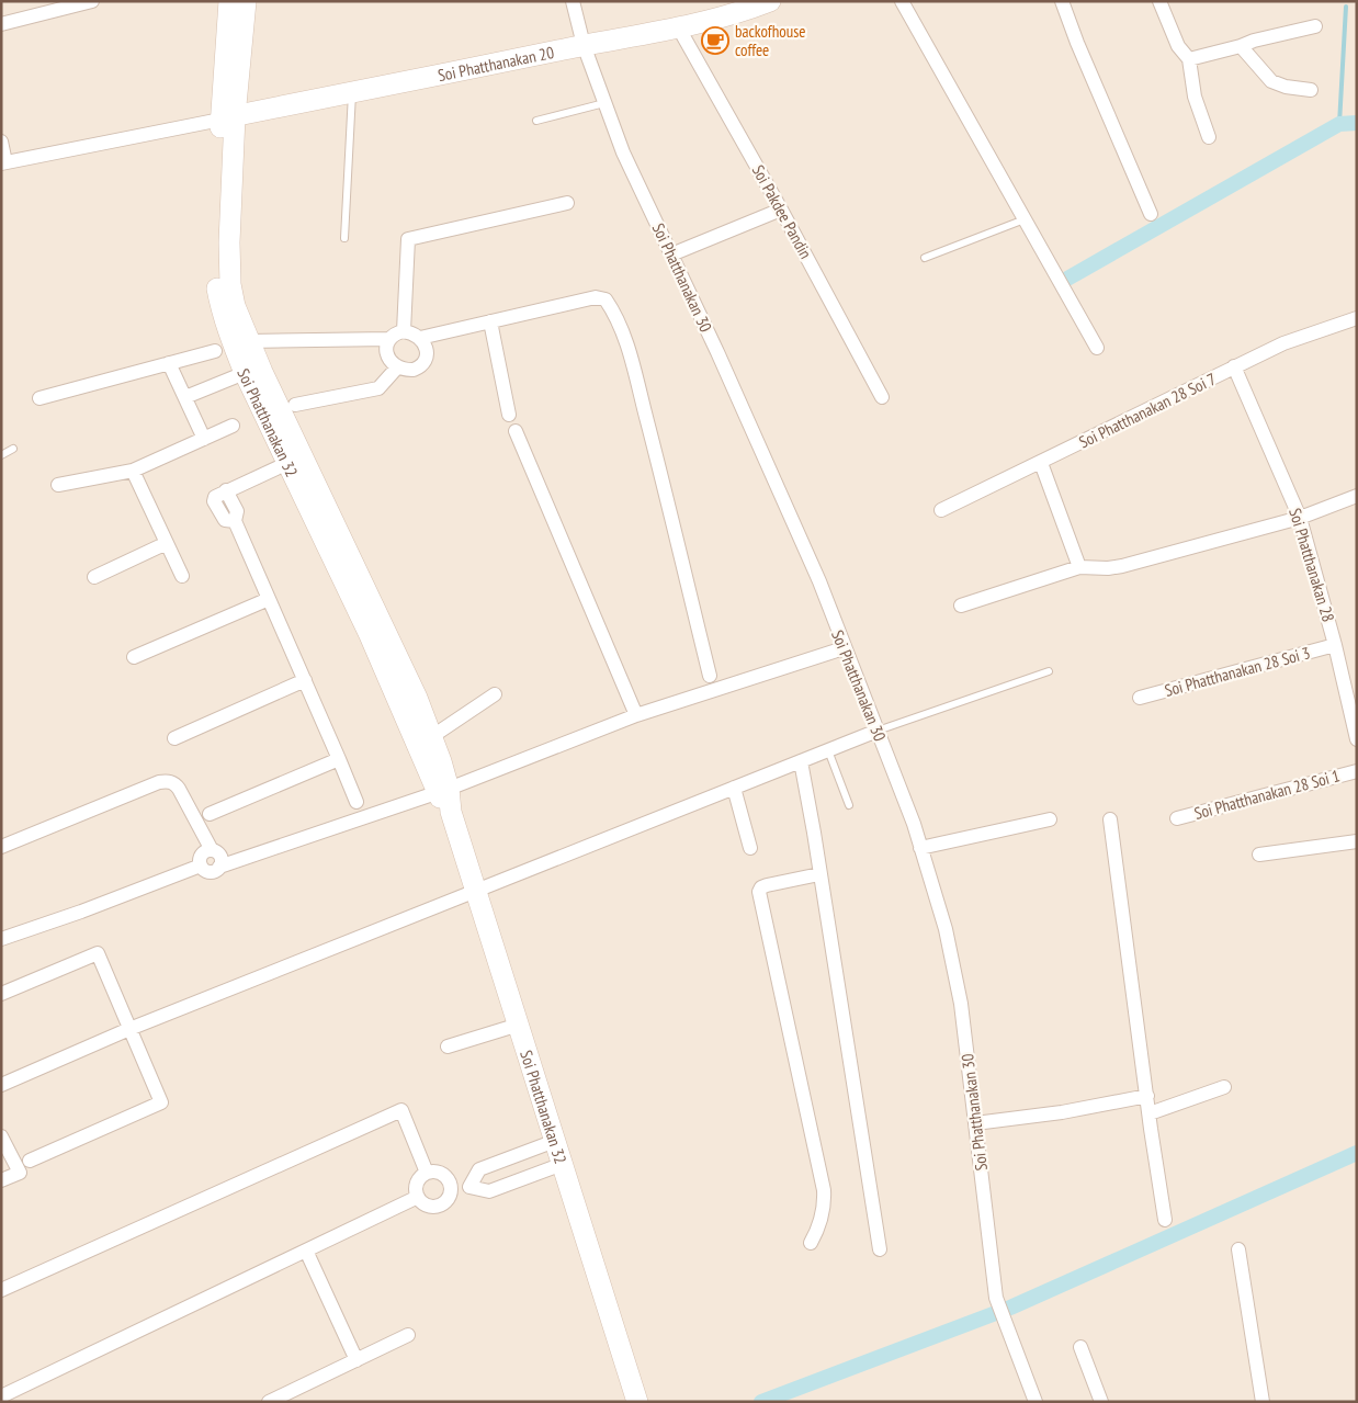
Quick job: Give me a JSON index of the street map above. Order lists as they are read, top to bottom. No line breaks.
{"streets":{"street":["Soi Phatthanakan 20","Soi Pakdee Pandin","Soi Phatthanakan 30","Soi Phatthanakan 28 Soi 7","Soi Phatthanakan 32","Soi Phatthanakan 28","Soi Phatthanakan 28 Soi 3","Soi Phatthanakan 28 Soi 1"]},"crossings":[["Soi Phatthanakan 20","Soi Pakdee Pandin"],["Soi Phatthanakan 20","Soi Phatthanakan 30"],["Soi Phatthanakan 20","Soi Phatthanakan 32"],["Soi Phatthanakan 28 Soi 7","Soi Phatthanakan 28"],["Soi Phatthanakan 28","Soi Phatthanakan 28 Soi 3"]],"places":{"cafe":["backofhouse coffee"]}}
